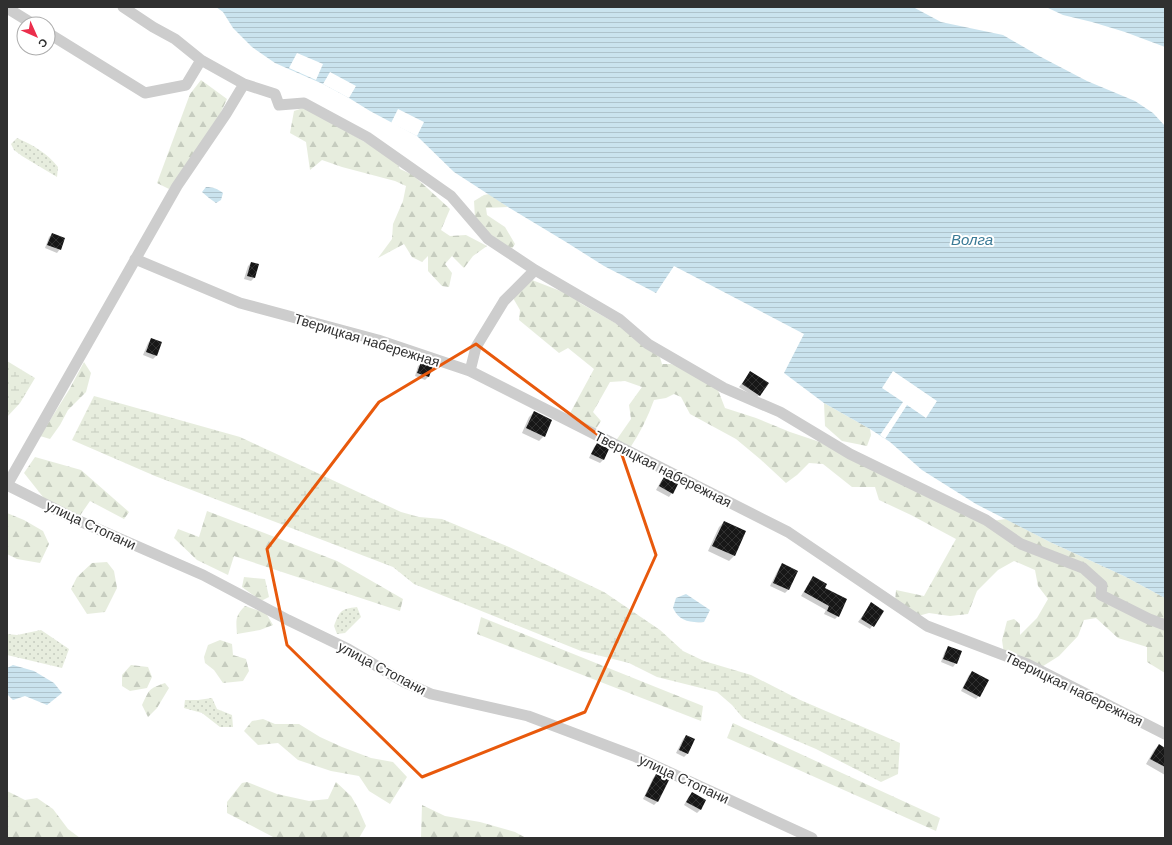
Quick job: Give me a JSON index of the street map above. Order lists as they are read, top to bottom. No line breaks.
{"streets":{"street":["Тверицкая набережная","улица Стопани"]},"water":["Волга"],"north":"bottom right"}
